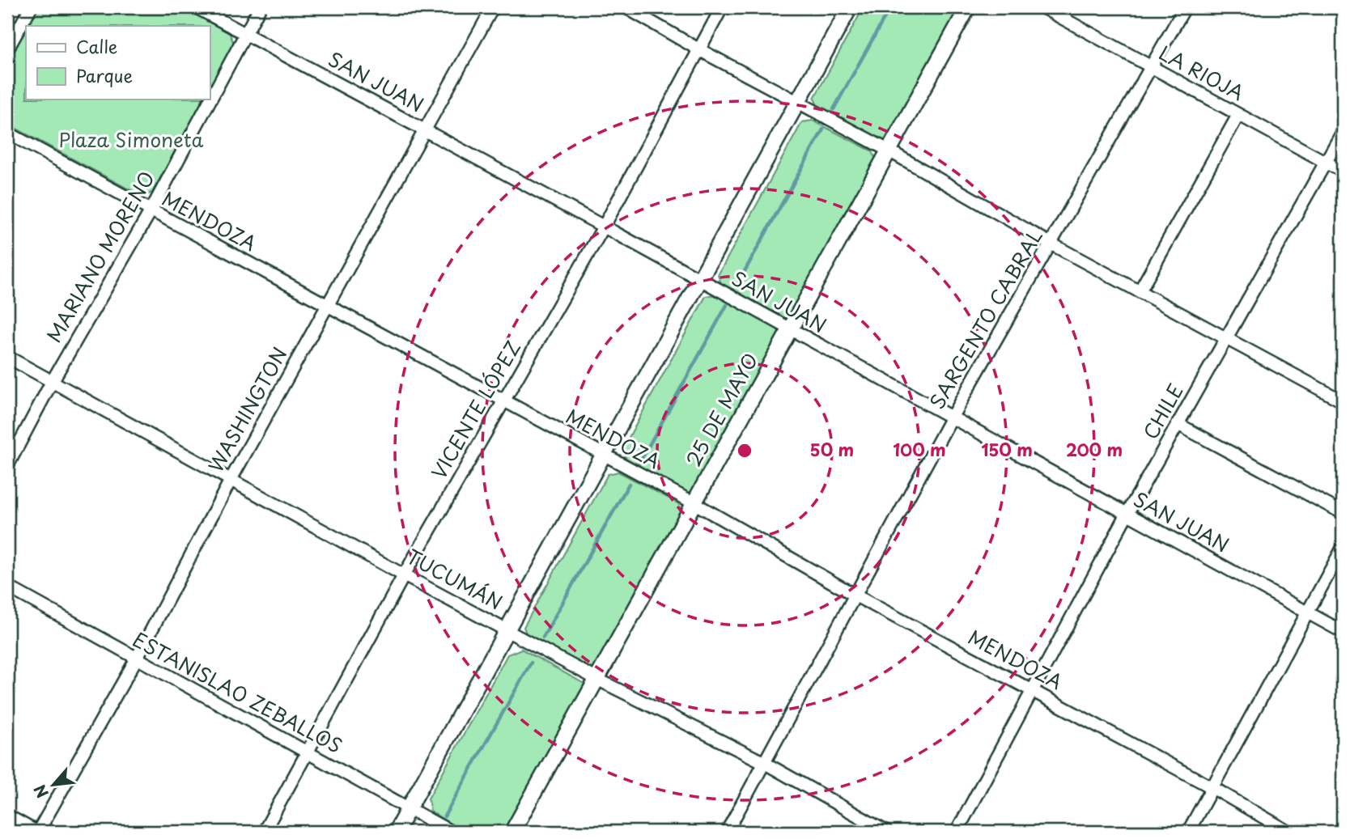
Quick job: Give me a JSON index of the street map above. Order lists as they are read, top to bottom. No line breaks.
{"streets":{"street":["LA RIOJA","SAN JUAN","MENDOZA","MARIANO MORENO","SARGENTO CABRAL","WASHINGTON","VICENTE LÓPEZ","25 DE MAYO","CHILE","TUCUMÁN","ESTANISLAO ZEBALLOS"]},"crossings":[["LA RIOJA","SARGENTO CABRAL"],["LA RIOJA","CHILE"],["SAN JUAN","MARIANO MORENO"],["SAN JUAN","SARGENTO CABRAL"],["SAN JUAN","WASHINGTON"],["SAN JUAN","VICENTE LÓPEZ"],["SAN JUAN","25 DE MAYO"],["SAN JUAN","CHILE"],["MENDOZA","MARIANO MORENO"],["MENDOZA","SARGENTO CABRAL"],["MENDOZA","WASHINGTON"],["MENDOZA","VICENTE LÓPEZ"],["MENDOZA","25 DE MAYO"],["MENDOZA","CHILE"],["MARIANO MORENO","TUCUMÁN"],["SARGENTO CABRAL","TUCUMÁN"],["WASHINGTON","TUCUMÁN"],["WASHINGTON","ESTANISLAO ZEBALLOS"],["VICENTE LÓPEZ","TUCUMÁN"],["VICENTE LÓPEZ","ESTANISLAO ZEBALLOS"],["25 DE MAYO","TUCUMÁN"]],"parks":["Plaza Simoneta"],"legend":["Calle","Parque"],"north":"bottom left","rings":["50 m","100 m","150 m","200 m"]}
